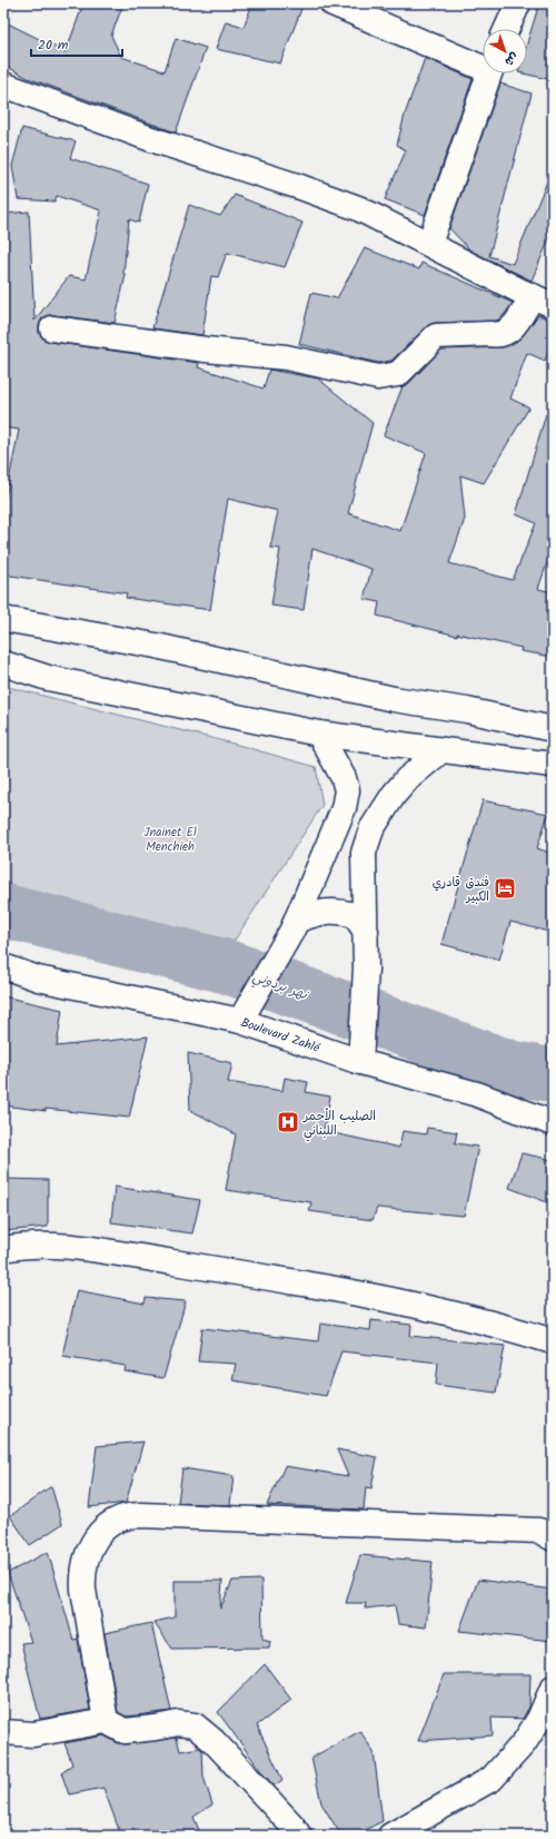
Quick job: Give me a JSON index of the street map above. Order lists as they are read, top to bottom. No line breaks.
{"streets":{"street":["Boulevard Zahlé"]},"water":["نهر بردوني"],"parks":["Jnainet El Menchieh"],"places":{"hotel":["فندق قادري الكبير"],"hospital":["الصليب الأحمر اللبناني"]},"scale_bar":"20 m","north":"bottom right"}
